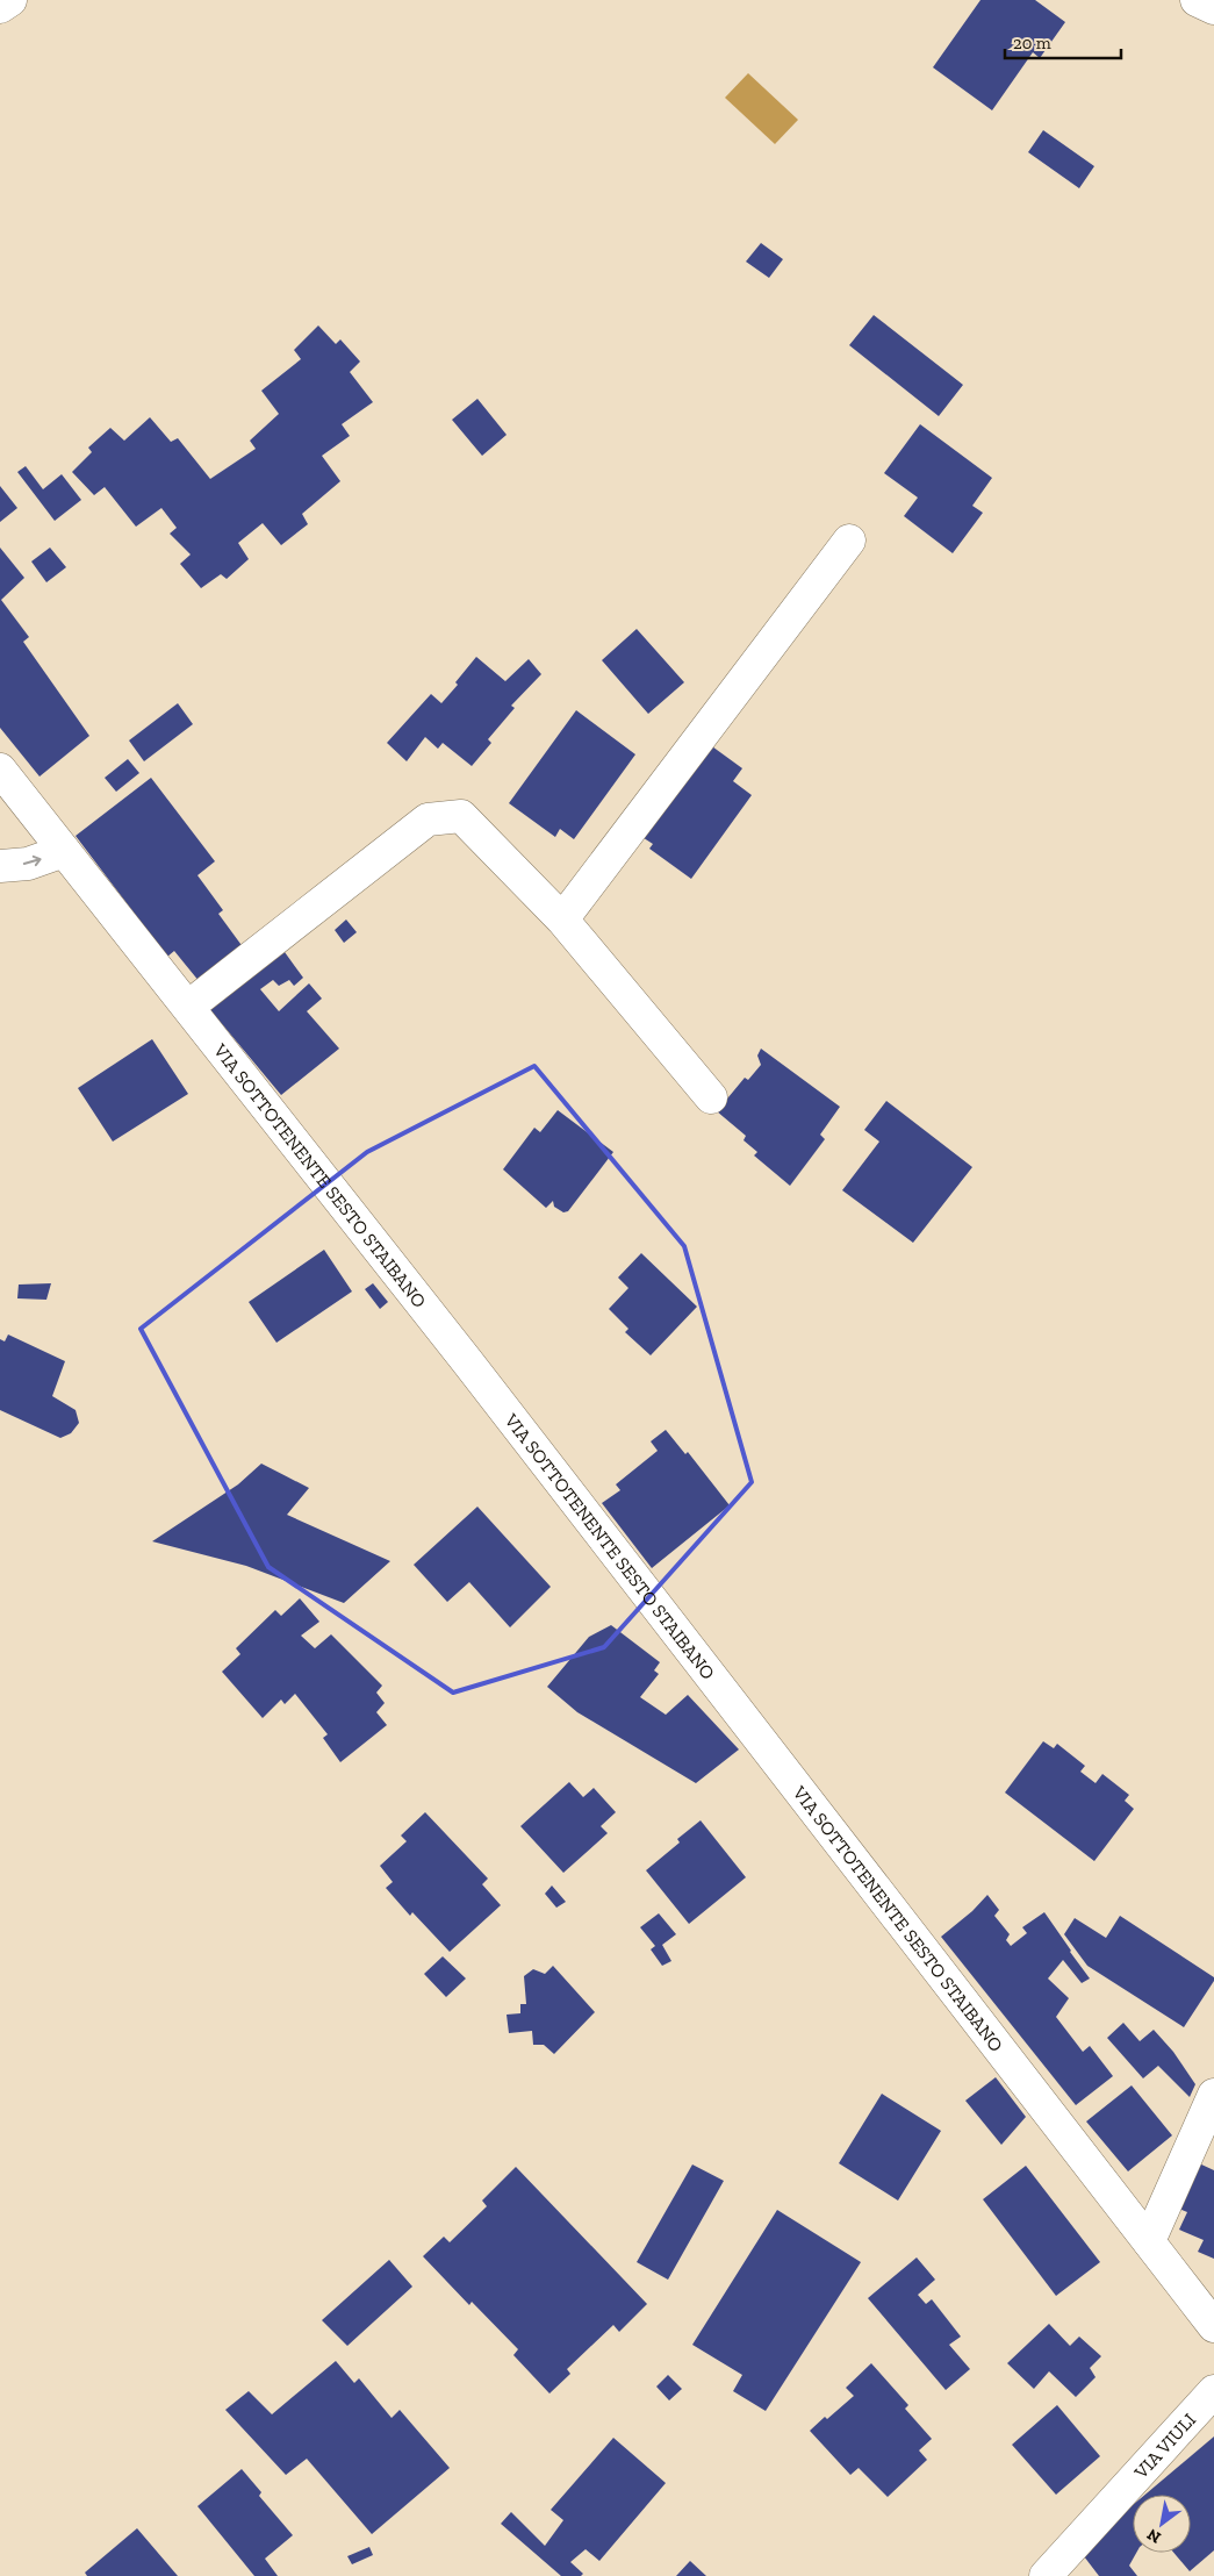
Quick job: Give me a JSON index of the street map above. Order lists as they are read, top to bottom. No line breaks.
{"streets":{"street":["VIA SOTTOTENENTE SESTO STAIBANO","VIA VIULI"]},"scale_bar":"20 m","north":"bottom left"}
